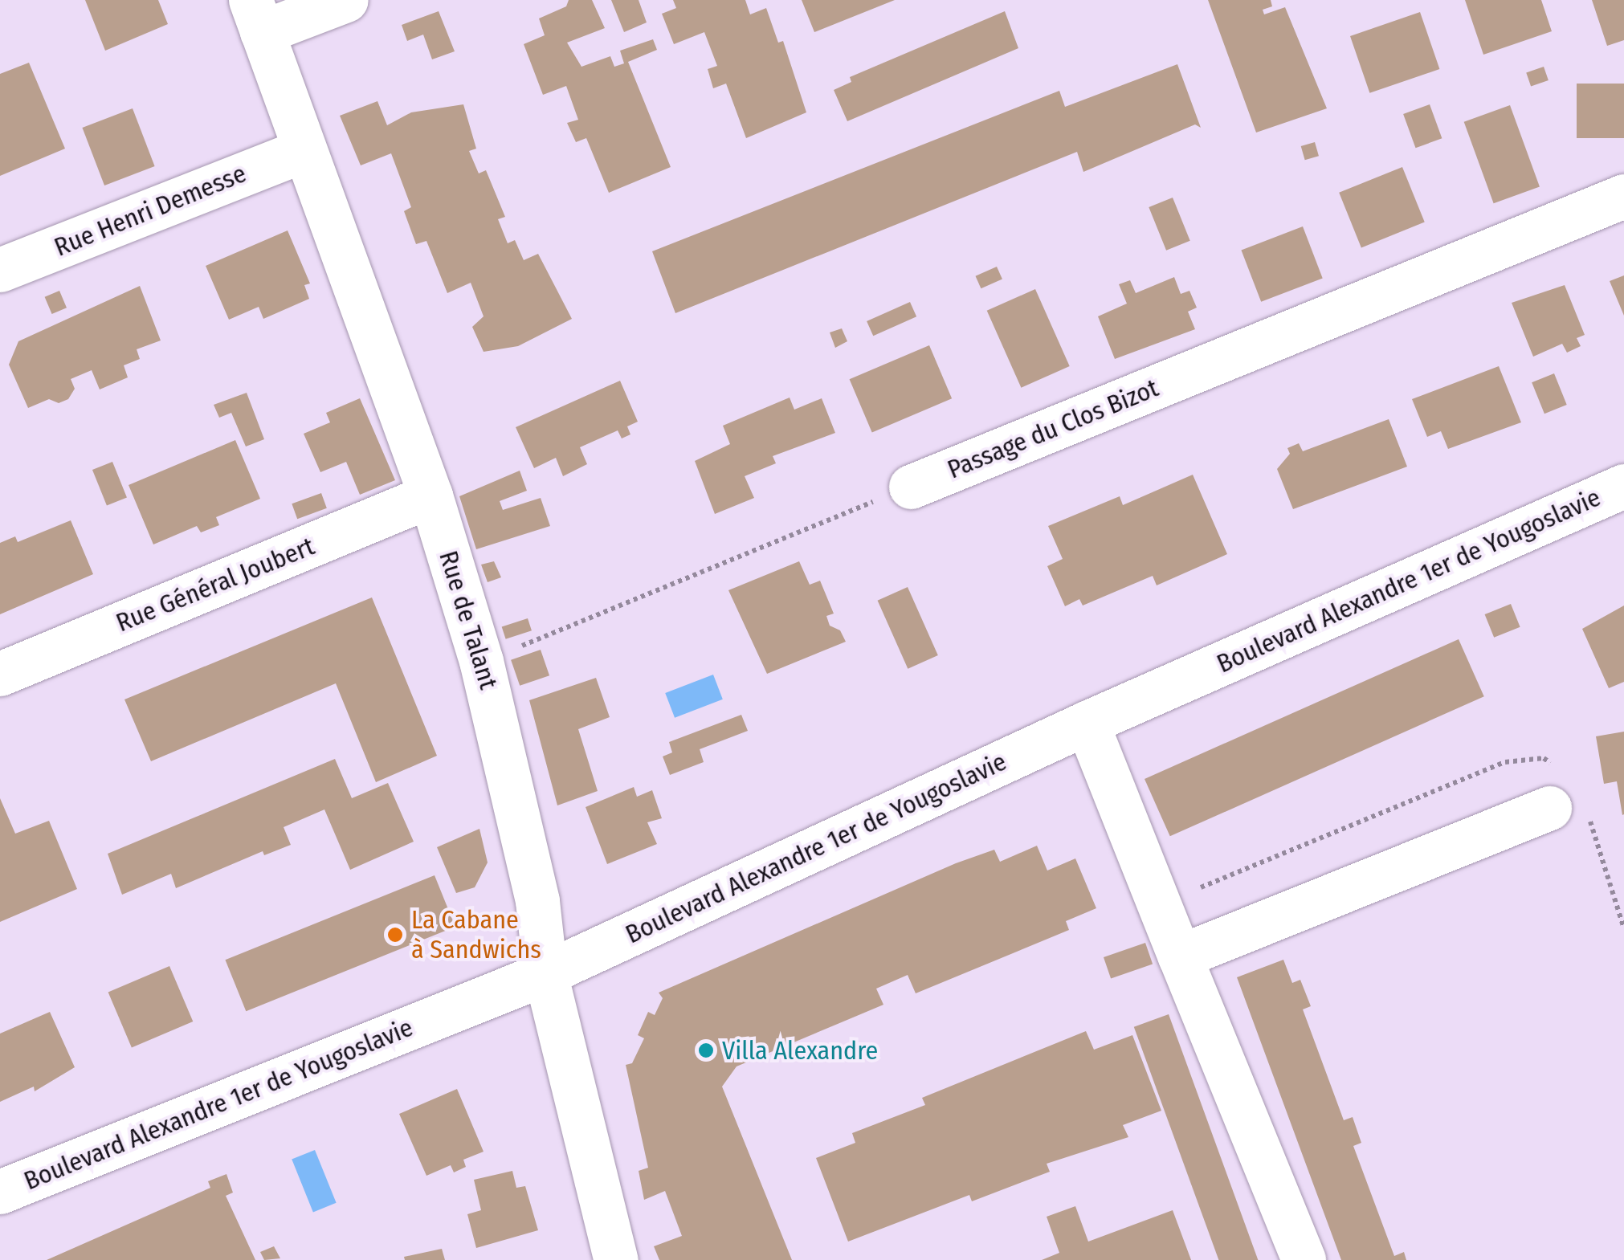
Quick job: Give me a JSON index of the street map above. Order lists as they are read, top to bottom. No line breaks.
{"streets":{"street":["Rue Henri Demesse","Passage du Clos Bizot","Boulevard Alexandre 1er de Yougoslavie","Rue Général Joubert","Rue de Talant"]},"crossings":[["Rue Henri Demesse","Rue de Talant"],["Boulevard Alexandre 1er de Yougoslavie","Rue de Talant"],["Rue Général Joubert","Rue de Talant"]],"places":["La Cabane à Sandwichs","Villa Alexandre"]}
